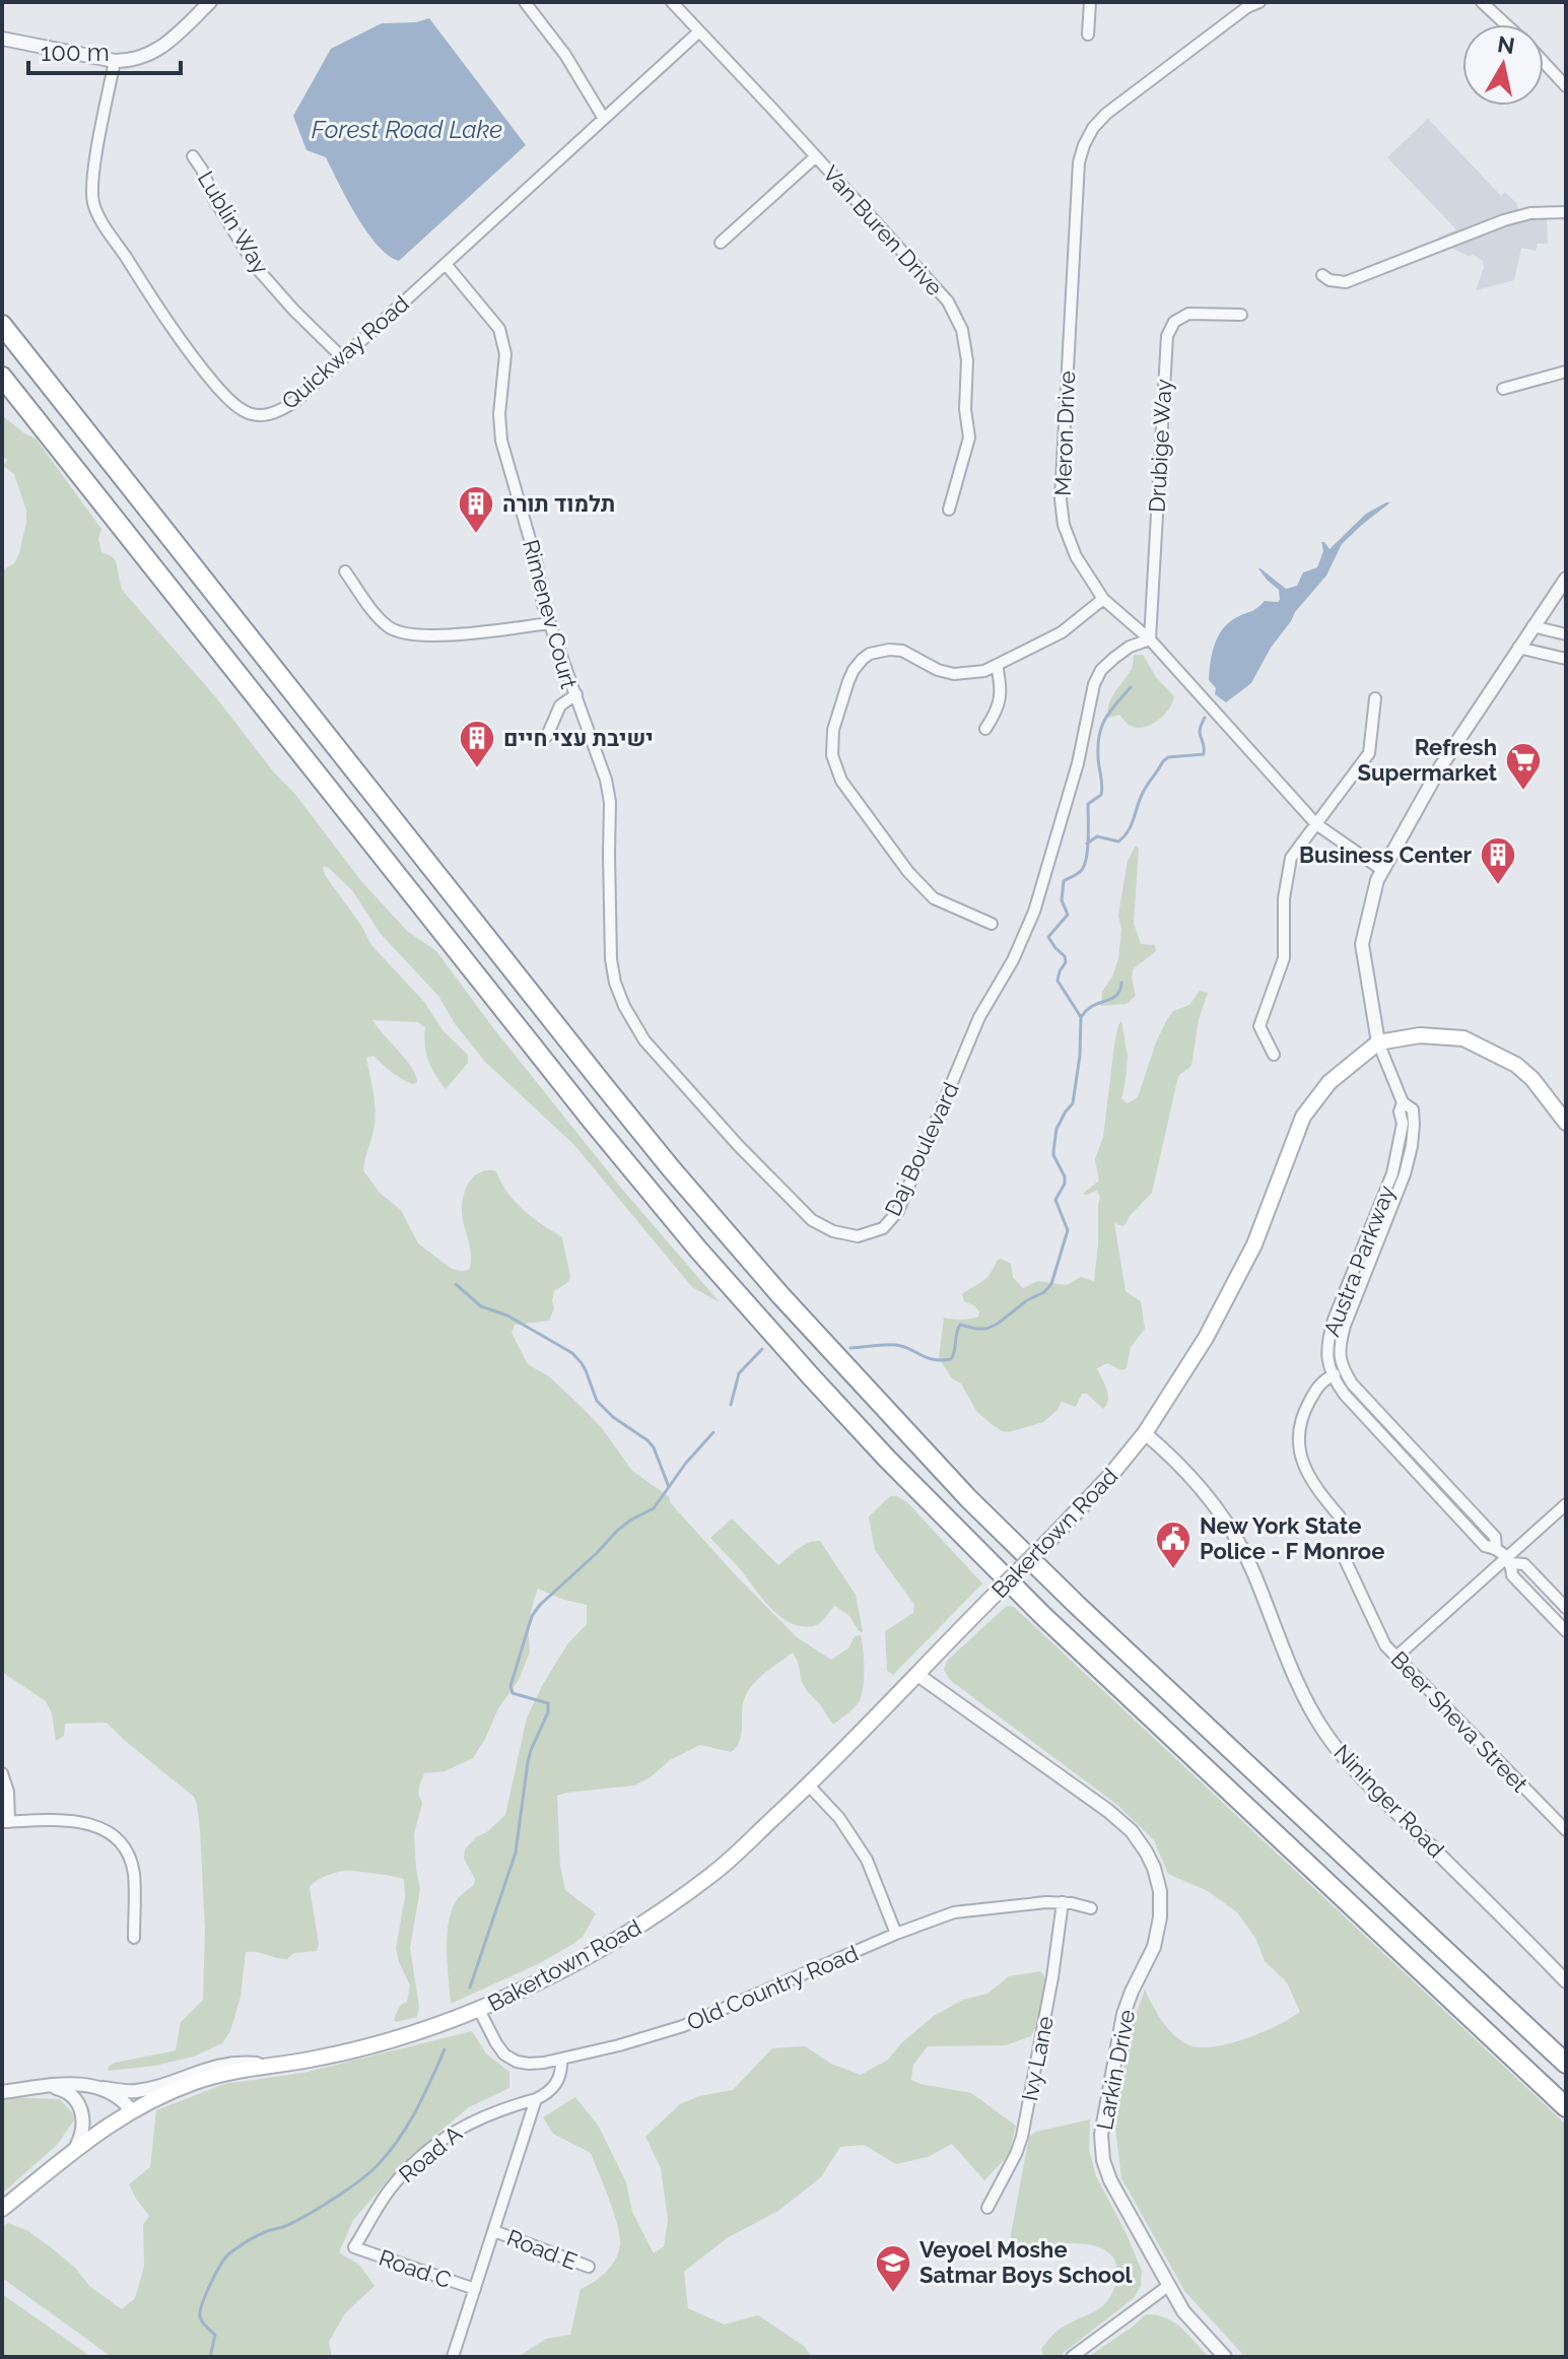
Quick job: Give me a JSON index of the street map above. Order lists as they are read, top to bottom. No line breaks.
{"streets":{"main road":["Bakertown Road"],"street":["Lublin Way","Van Buren Drive","Quickway Road","Meron Drive","Drubige Way","Rimenev Court","Daj Boulevard","Austra Parkway","Beer Sheva Street","Nininger Road","Old Country Road","Ivy Lane","Larkin Drive","Road A","Road E","Road C"]},"crossings":[["Lublin Way","Quickway Road"],["Van Buren Drive","Quickway Road"],["Quickway Road","Rimenev Court"],["Meron Drive","Drubige Way"],["Meron Drive","Daj Boulevard"],["Drubige Way","Daj Boulevard"],["Rimenev Court","Daj Boulevard"],["Austra Parkway","Bakertown Road"],["Bakertown Road","Nininger Road"],["Bakertown Road","Old Country Road"],["Bakertown Road","Larkin Drive"],["Old Country Road","Ivy Lane"],["Road A","Road C"]],"water":["Forest Road Lake"],"places":{"building":["תלמוד תורה","ישיבת עצי חיים","Business Center"],"supermarket":["Refresh Supermarket"],"public building":["New York State Police - F Monroe"],"school or university":["Veyoel Moshe Satmar Boys School"]},"scale_bar":"100 m","north":"top"}
